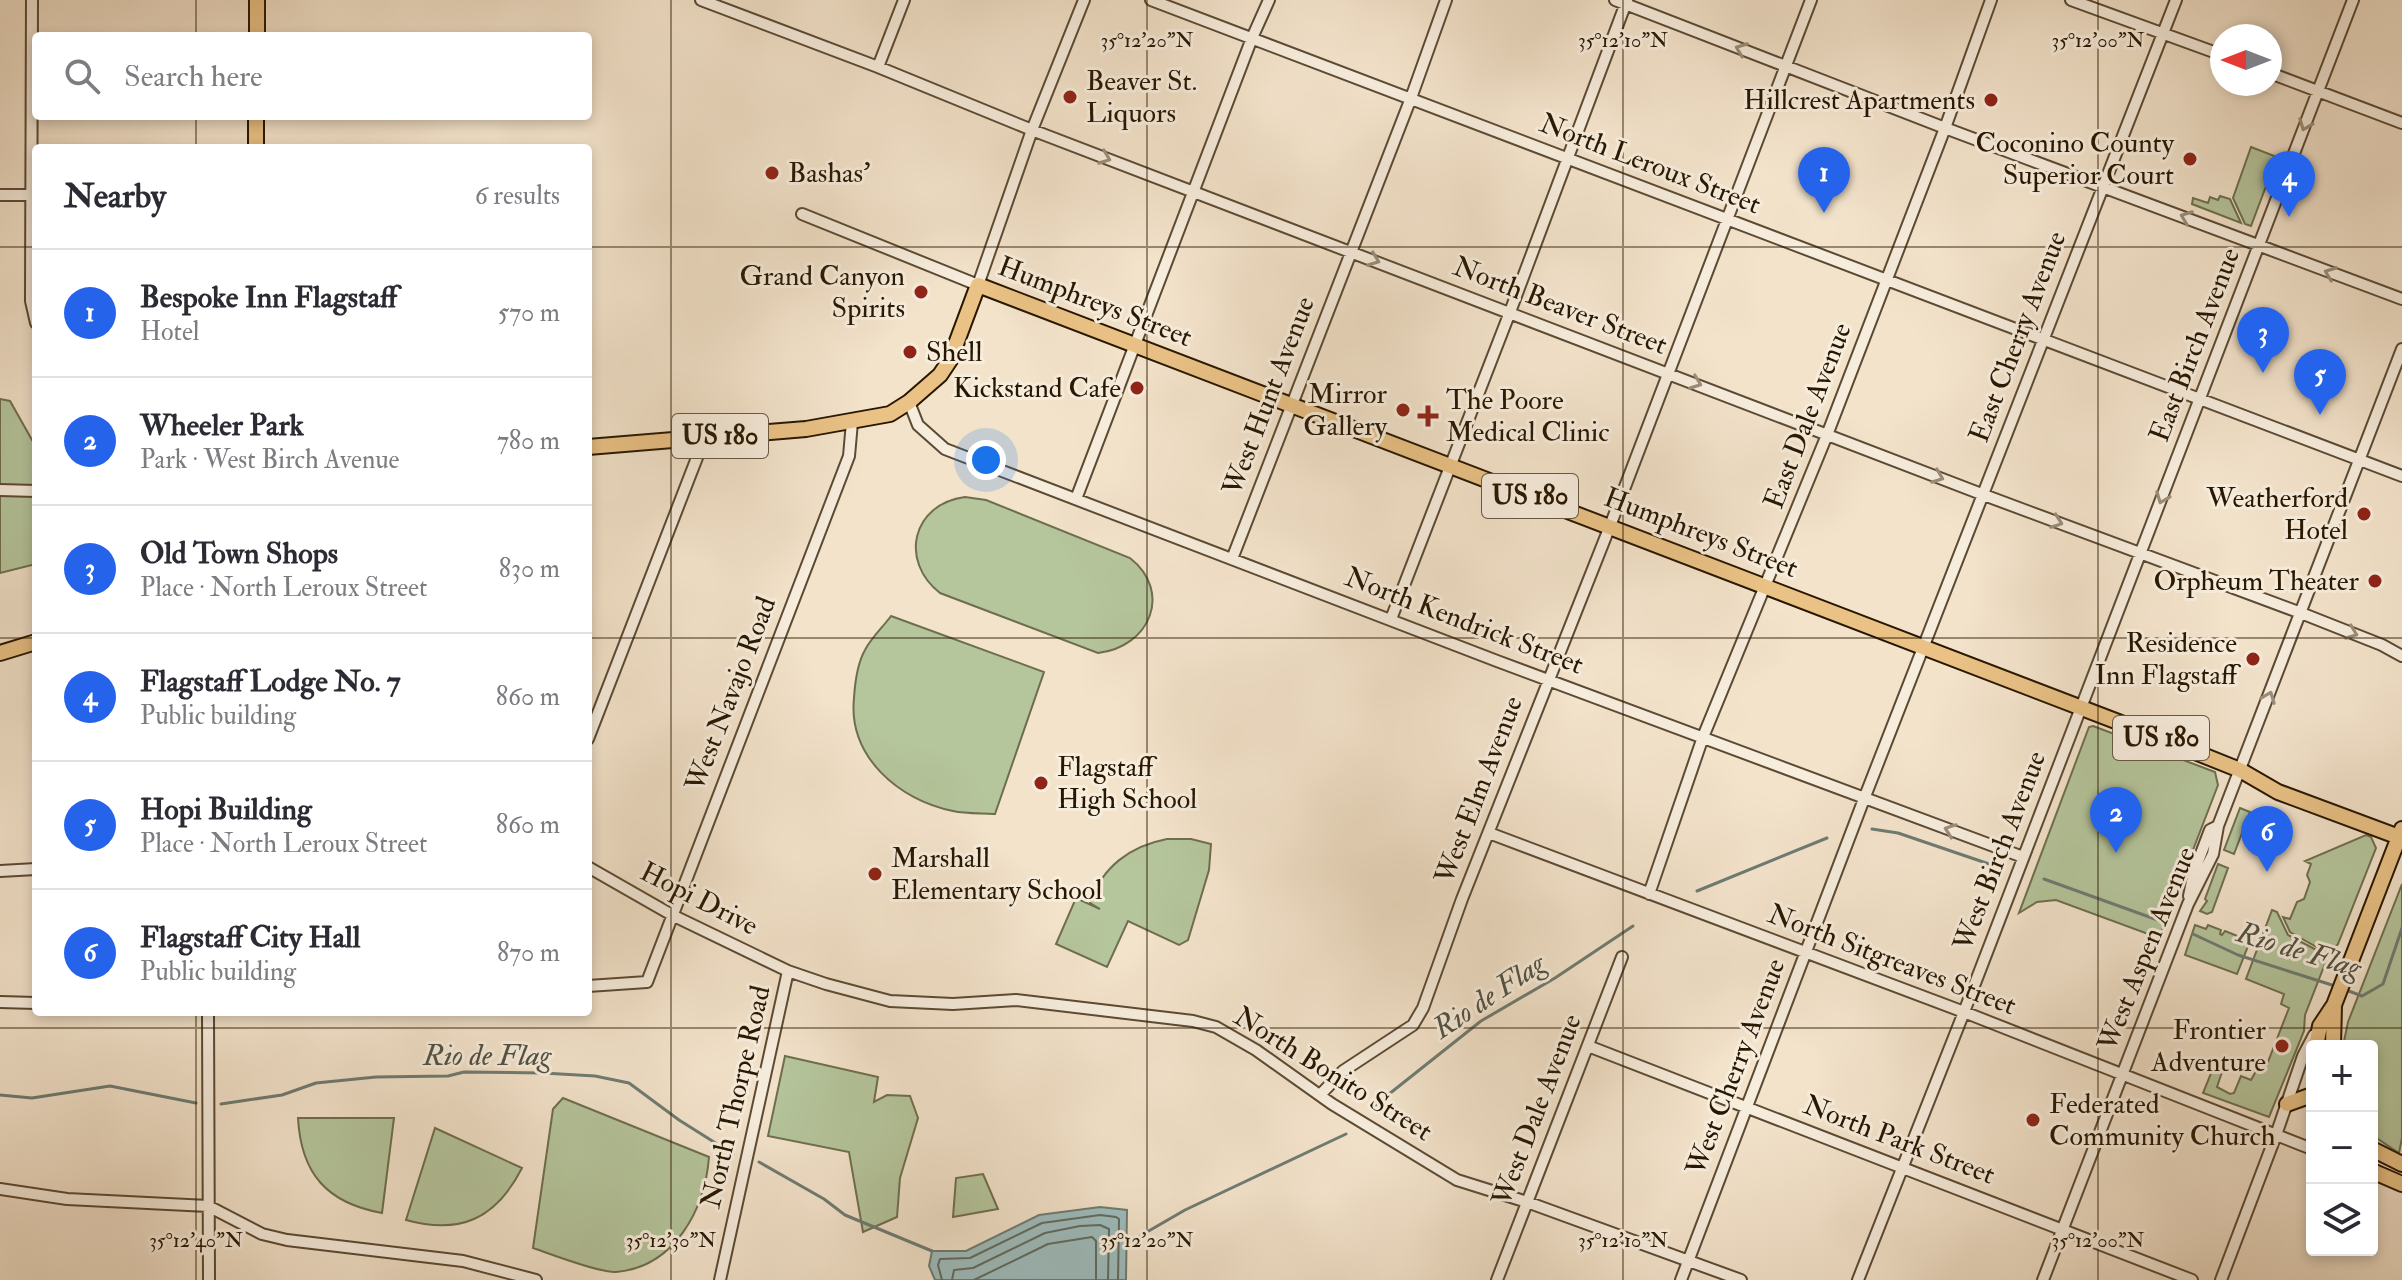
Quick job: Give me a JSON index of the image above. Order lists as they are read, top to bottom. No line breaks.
{"streets":{"main road":["Humphreys Street","US 180"],"street":["North Leroux Street","North Beaver Street","East Cherry Avenue","East Birch Avenue","West Hunt Avenue","East Dale Avenue","North Kendrick Street","West Navajo Road","West Elm Avenue","West Birch Avenue","Hopi Drive","West Aspen Avenue","North Sitgreaves Street","West Cherry Avenue","North Bonito Street","North Thorpe Road","West Dale Avenue","North Park Street"]},"crossings":[["North Leroux Street","East Cherry Avenue"],["North Leroux Street","East Birch Avenue"],["North Leroux Street","West Hunt Avenue"],["North Leroux Street","East Dale Avenue"],["North Leroux Street","West Elm Avenue"],["North Leroux Street","West Aspen Avenue"],["Humphreys Street","East Cherry Avenue"],["Humphreys Street","East Birch Avenue"],["Humphreys Street","West Hunt Avenue"],["Humphreys Street","East Dale Avenue"],["Humphreys Street","US 180"],["Humphreys Street","West Elm Avenue"],["Humphreys Street","West Birch Avenue"],["Humphreys Street","West Aspen Avenue"],["Humphreys Street","West Cherry Avenue"],["North Beaver Street","East Cherry Avenue"],["North Beaver Street","East Birch Avenue"],["North Beaver Street","West Hunt Avenue"],["North Beaver Street","East Dale Avenue"],["North Beaver Street","West Elm Avenue"],["North Beaver Street","West Aspen Avenue"],["East Cherry Avenue","West Cherry Avenue"],["East Birch Avenue","West Birch Avenue"],["West Hunt Avenue","North Kendrick Street"],["East Dale Avenue","North Kendrick Street"],["East Dale Avenue","North Sitgreaves Street"],["US 180","North Kendrick Street"],["US 180","West Navajo Road"],["North Kendrick Street","West Elm Avenue"],["North Kendrick Street","West Birch Avenue"],["North Kendrick Street","West Cherry Avenue"],["West Navajo Road","Hopi Drive"],["West Elm Avenue","North Sitgreaves Street"],["West Elm Avenue","North Bonito Street"],["West Birch Avenue","North Sitgreaves Street"],["West Birch Avenue","North Park Street"],["Hopi Drive","North Bonito Street"],["Hopi Drive","North Thorpe Road"],["West Aspen Avenue","North Sitgreaves Street"],["West Aspen Avenue","North Park Street"],["North Sitgreaves Street","West Cherry Avenue"],["West Cherry Avenue","North Bonito Street"],["West Cherry Avenue","North Park Street"],["North Bonito Street","North Thorpe Road"],["North Bonito Street","West Dale Avenue"],["West Dale Avenue","North Park Street"]],"one_way":["North Beaver Street","East Birch Avenue"],"water":["Rio de Flag"],"places":{"other":["Beaver St. Liquors","Hillcrest Apartments","Coconino County Superior Court","Bashas’","Grand Canyon Spirits","Shell","Kickstand Cafe","Mirror Gallery","Weatherford Hotel","Orpheum Theater","Residence Inn Flagstaff","Flagstaff High School","Marshall Elementary School","Frontier Adventure","Federated Community Church"],"health":["The Poore Medical Clinic"]},"north":"left","page":{"search":"Search here","heading":["Nearby","6 results"],"pins":["1","4","3","5","2","6"],"list":[{"mark":"1","name":"Bespoke Inn Flagstaff","note":"Hotel","value":"570 m"},{"mark":"2","name":"Wheeler Park","note":"Park · West Birch Avenue","value":"780 m"},{"mark":"3","name":"Old Town Shops","note":"Place · North Leroux Street","value":"830 m"},{"mark":"4","name":"Flagstaff Lodge No. 7","note":"Public building","value":"860 m"},{"mark":"5","name":"Hopi Building","note":"Place · North Leroux Street","value":"860 m"},{"mark":"6","name":"Flagstaff City Hall","note":"Public building","value":"870 m"}],"map_buttons":["+","−"]},"coordinates":["35°12'20\"N","35°12'10\"N","35°12'00\"N","35°12'40\"N","35°12'30\"N"]}
